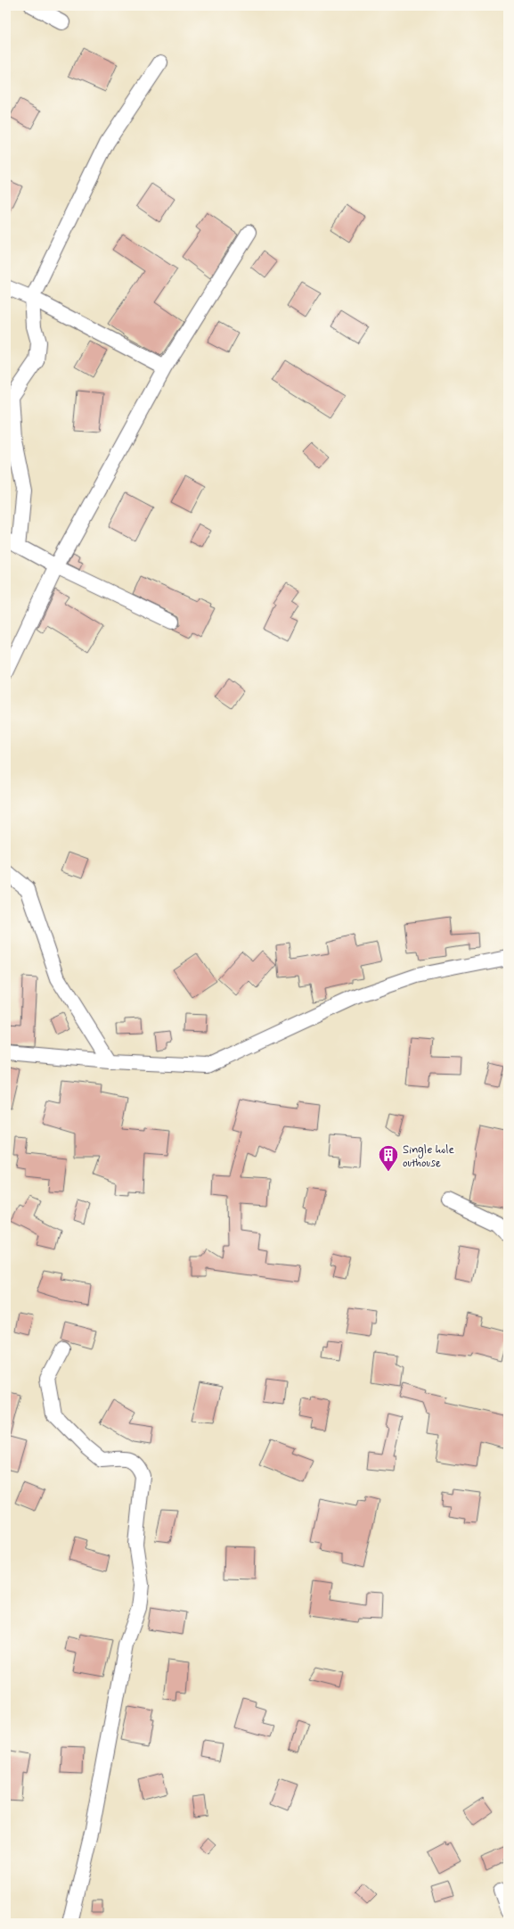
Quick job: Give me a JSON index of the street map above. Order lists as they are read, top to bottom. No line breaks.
{"places":{"building":["Single hole outhouse"]}}
